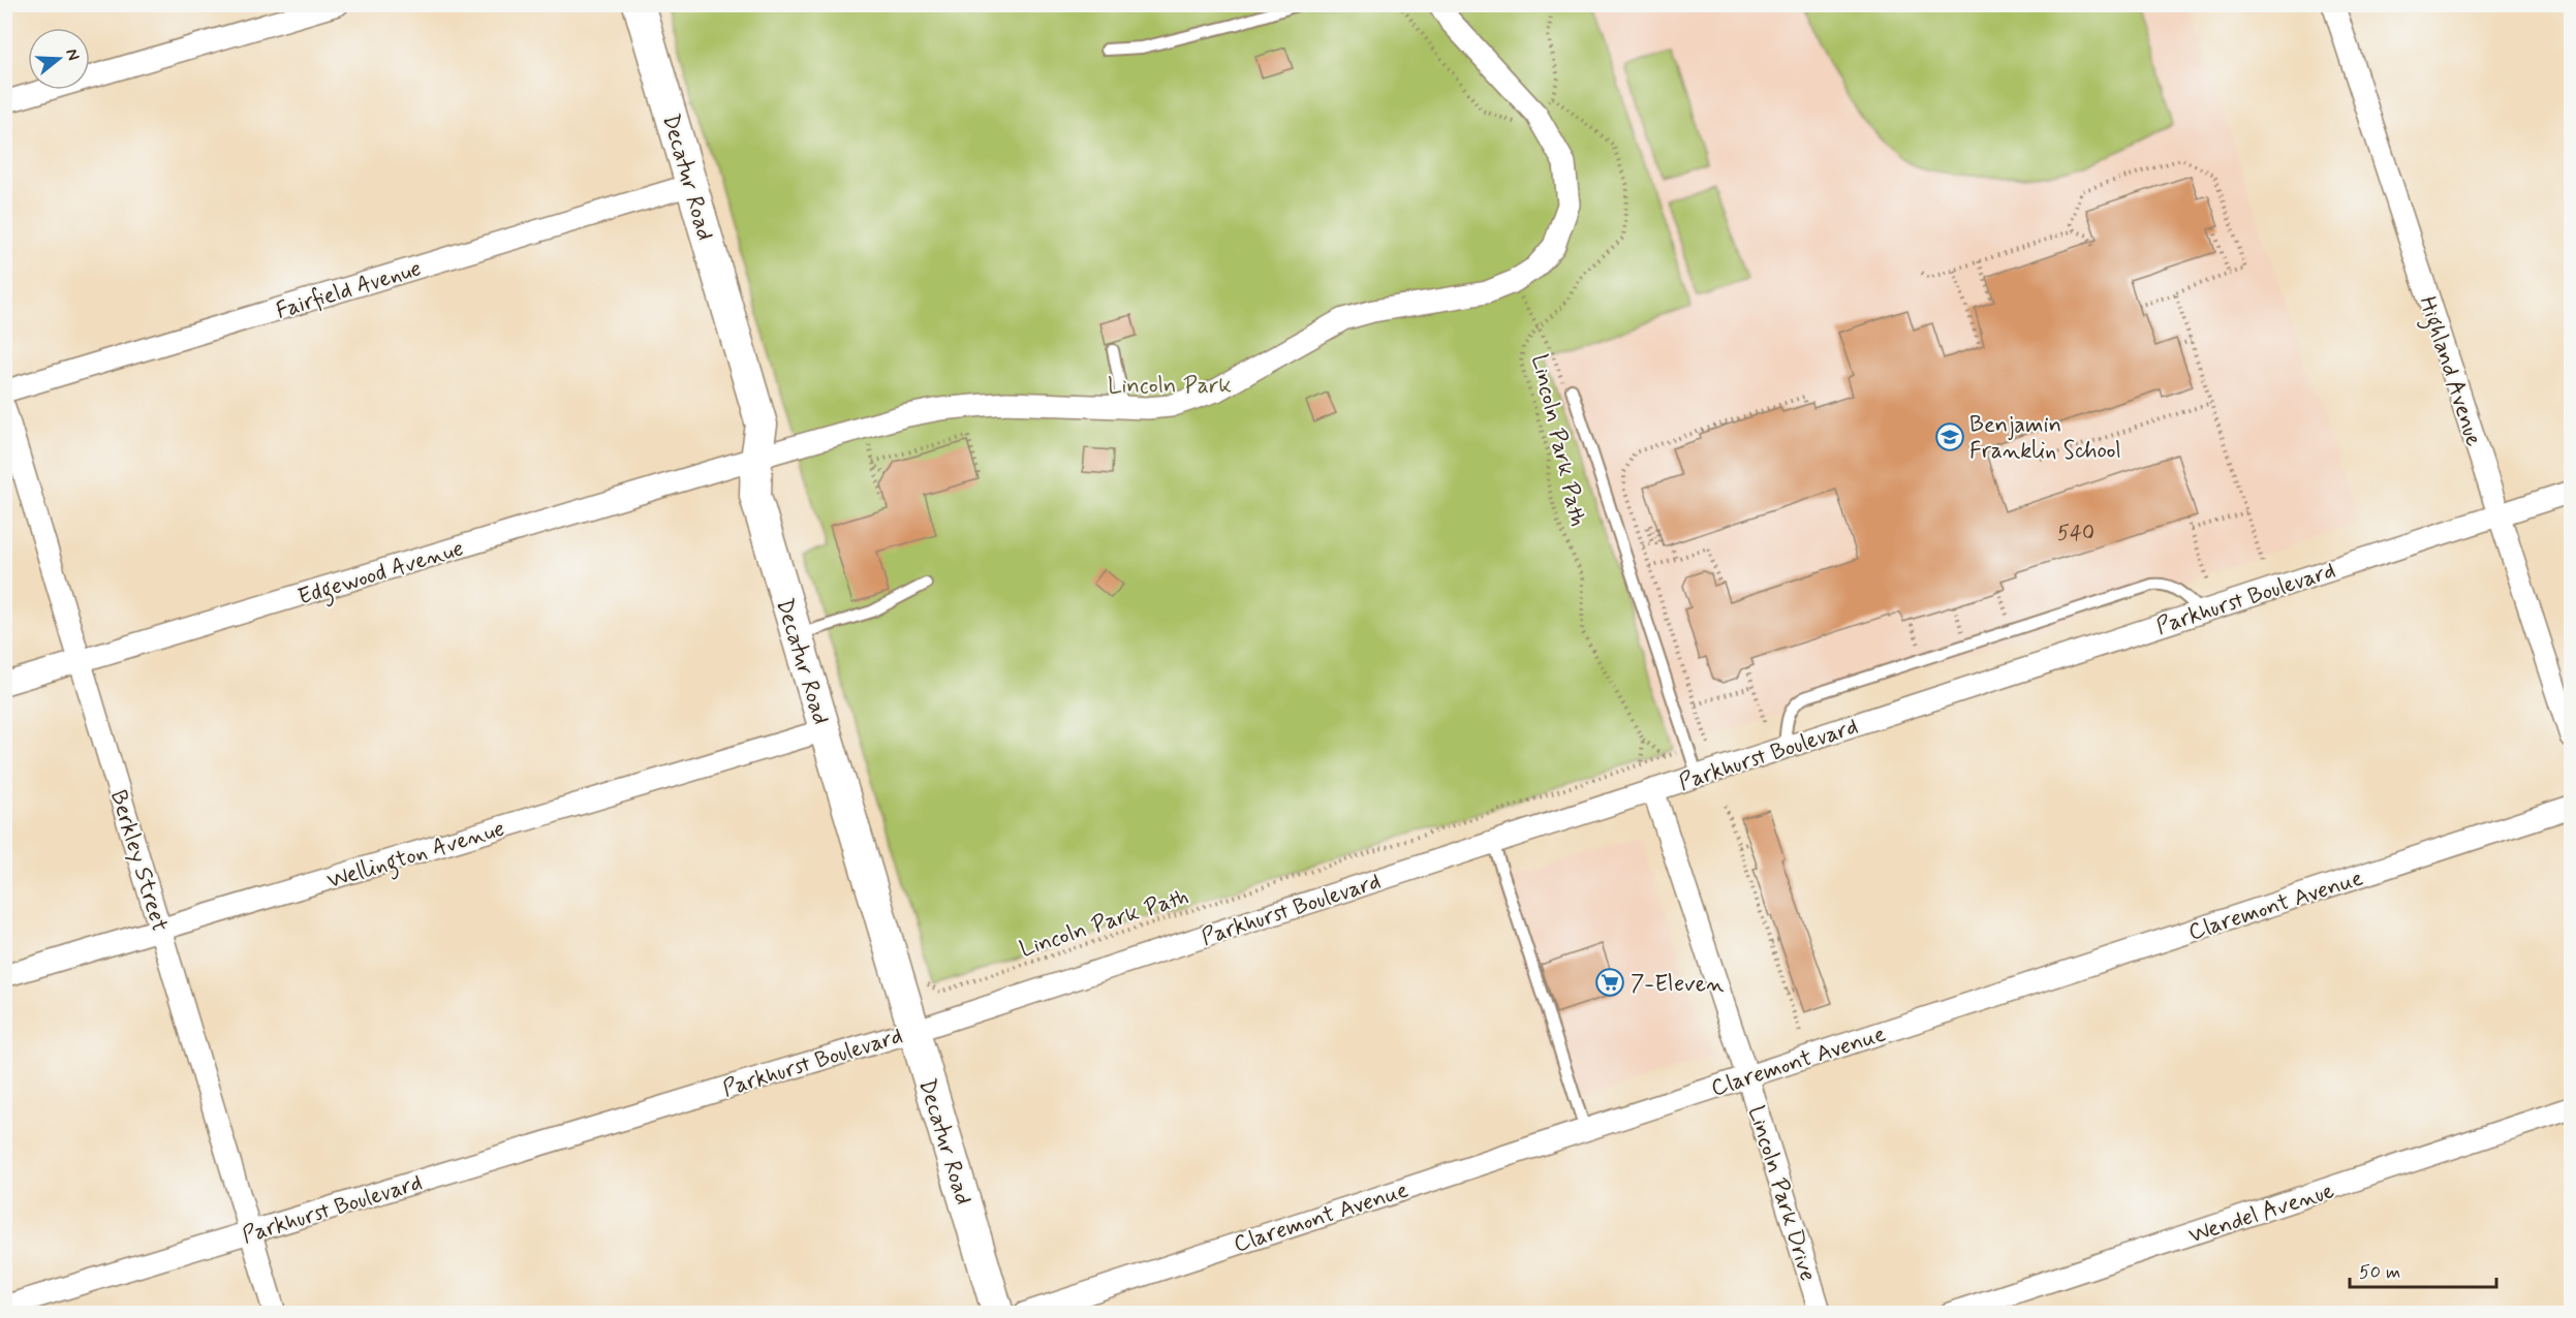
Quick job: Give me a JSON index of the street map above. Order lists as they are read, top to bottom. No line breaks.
{"streets":{"street":["Decatur Road","Fairfield Avenue","Highland Avenue","Edgewood Avenue","Parkhurst Boulevard","Wellington Avenue","Berkley Street","Claremont Avenue","Lincoln Park Drive","Wendel Avenue"],"path":["Lincoln Park Path"]},"crossings":[["Decatur Road","Fairfield Avenue"],["Decatur Road","Edgewood Avenue"],["Decatur Road","Parkhurst Boulevard"],["Decatur Road","Wellington Avenue"],["Highland Avenue","Parkhurst Boulevard"],["Edgewood Avenue","Berkley Street"],["Parkhurst Boulevard","Berkley Street"],["Parkhurst Boulevard","Lincoln Park Drive"],["Wellington Avenue","Berkley Street"],["Claremont Avenue","Lincoln Park Drive"]],"parks":["Lincoln Park"],"places":{"school or university":["Benjamin Franklin School"],"supermarket":["7-Eleven"]},"house_numbers":["540"],"scale_bar":"50 m","north":"right"}
